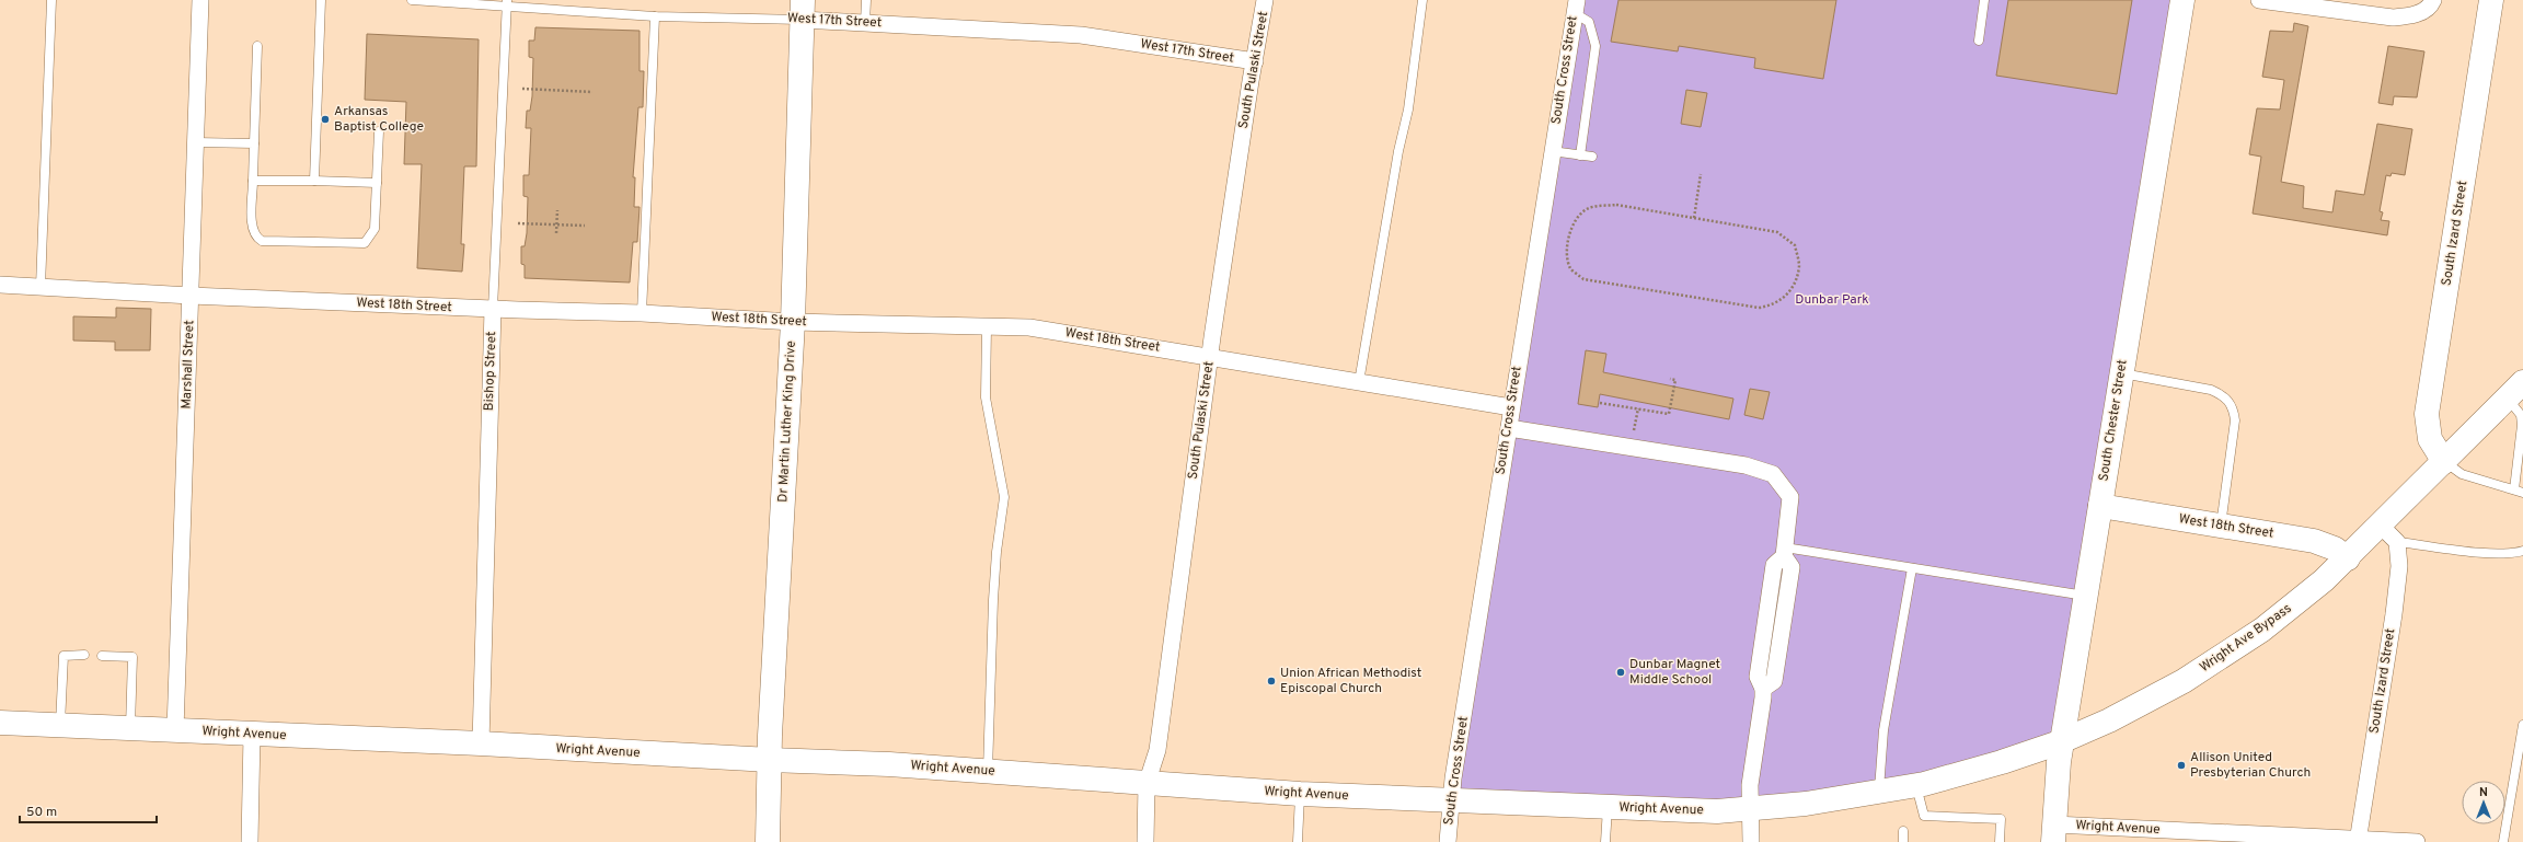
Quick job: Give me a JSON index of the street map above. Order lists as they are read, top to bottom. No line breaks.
{"streets":{"main road":["South Izard Street","West 18th Street","South Chester Street","Dr Martin Luther King Drive","Wright Ave Bypass","Wright Avenue"],"street":["West 17th Street","South Pulaski Street","South Cross Street","Marshall Street","Bishop Street"]},"crossings":[["West 17th Street","South Pulaski Street"],["West 17th Street","Bishop Street"],["West 17th Street","Dr Martin Luther King Drive"],["South Pulaski Street","West 18th Street"],["South Pulaski Street","Wright Avenue"],["South Cross Street","West 18th Street"],["South Cross Street","Wright Avenue"],["South Izard Street","Wright Ave Bypass"],["South Izard Street","Wright Avenue"],["West 18th Street","Marshall Street"],["West 18th Street","Bishop Street"],["West 18th Street","South Chester Street"],["West 18th Street","Dr Martin Luther King Drive"],["West 18th Street","Wright Ave Bypass"],["Marshall Street","Wright Avenue"],["Bishop Street","Wright Avenue"],["South Chester Street","Wright Ave Bypass"],["South Chester Street","Wright Avenue"],["Dr Martin Luther King Drive","Wright Avenue"],["Wright Ave Bypass","Wright Avenue"]],"parks":["Dunbar Park"],"places":["Arkansas Baptist College","Dunbar Magnet Middle School","Union African Methodist Episcopal Church","Allison United Presbyterian Church"],"scale_bar":"50 m","north":"top"}
